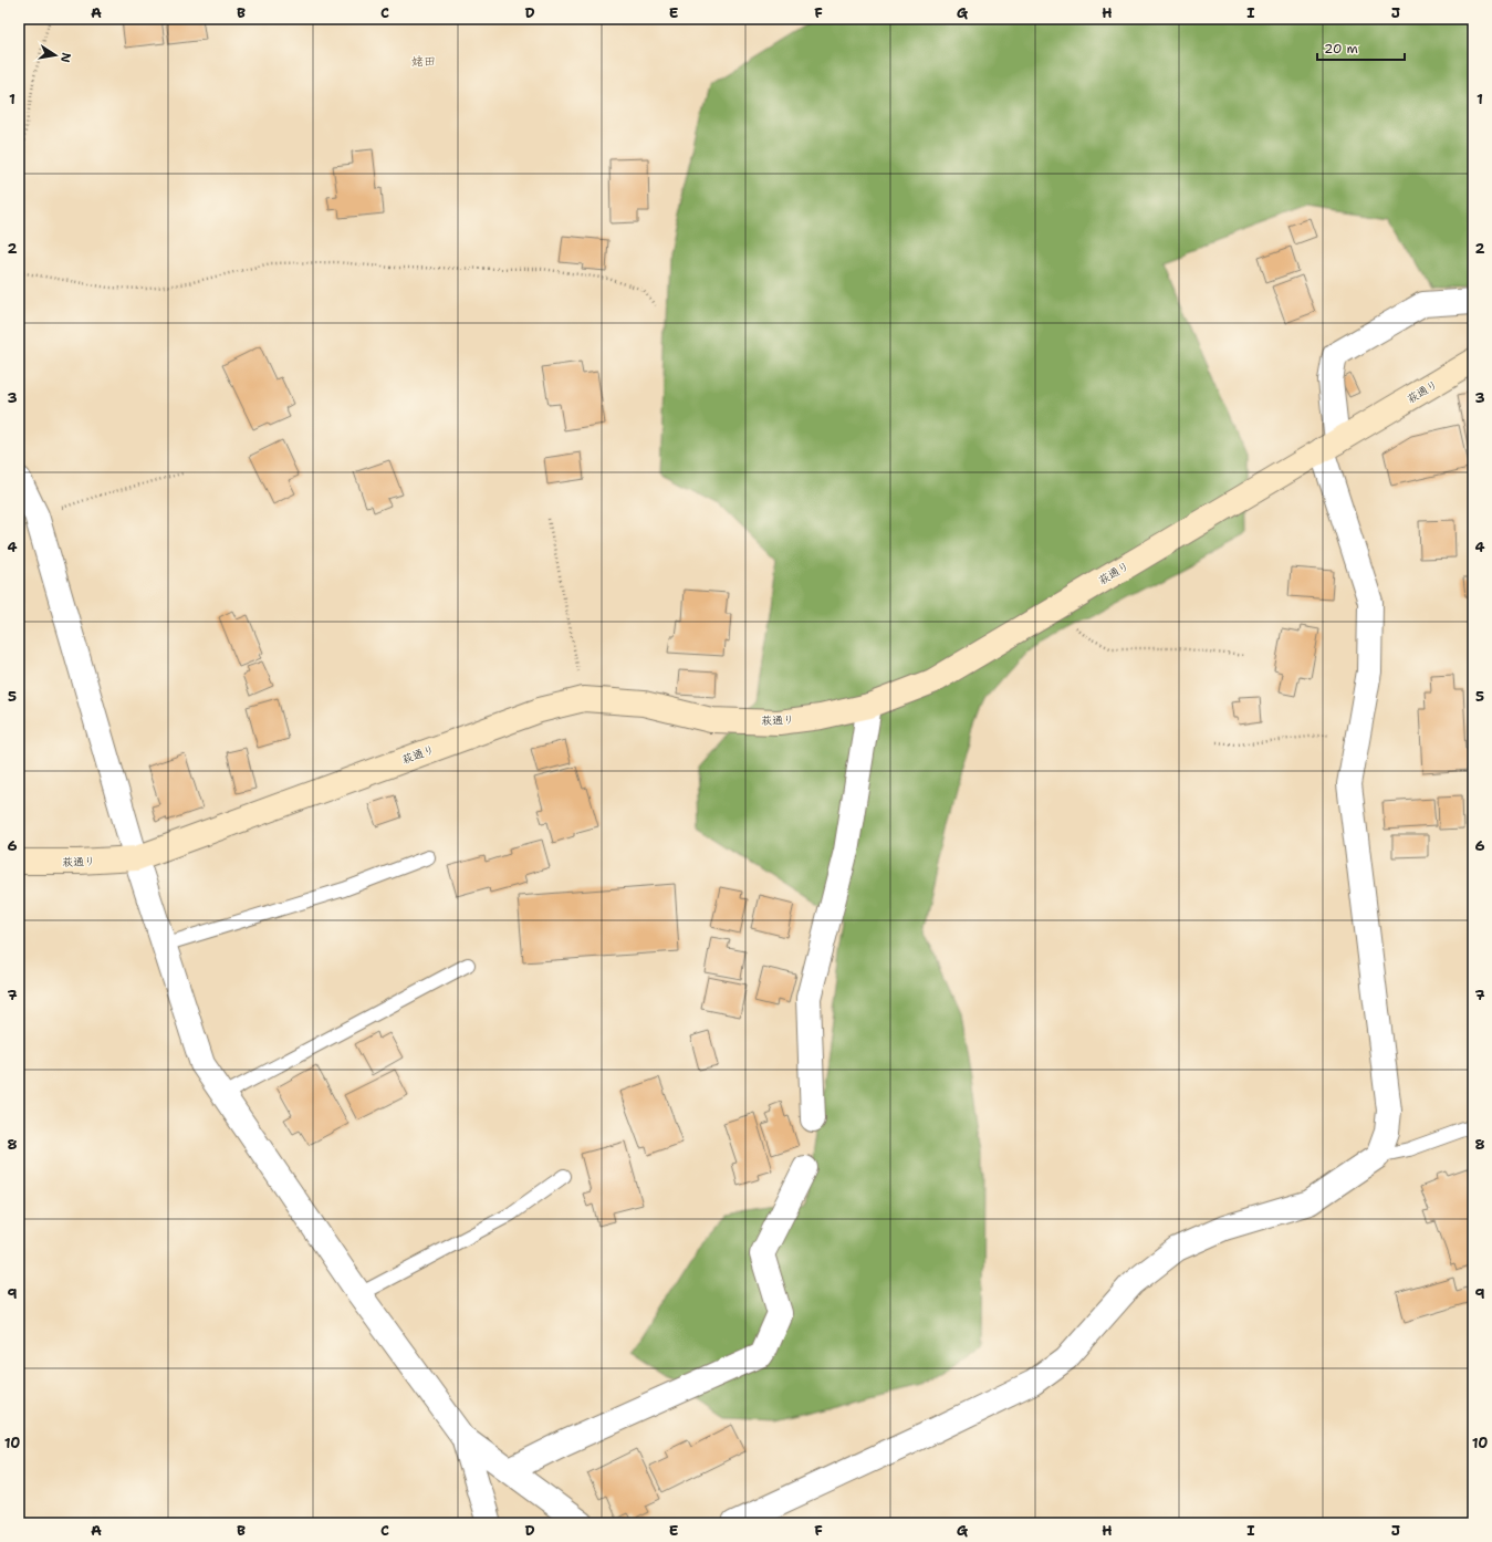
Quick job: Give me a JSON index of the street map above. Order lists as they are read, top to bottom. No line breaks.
{"streets":{"street":["萩通り"]},"districts":["姥田"],"scale_bar":"20 m","north":"right","grid":{"columns":["A","B","C","D","E","F","G","H","I","J"],"rows":["1","2","3","4","5","6","7","8","9","10"]}}
